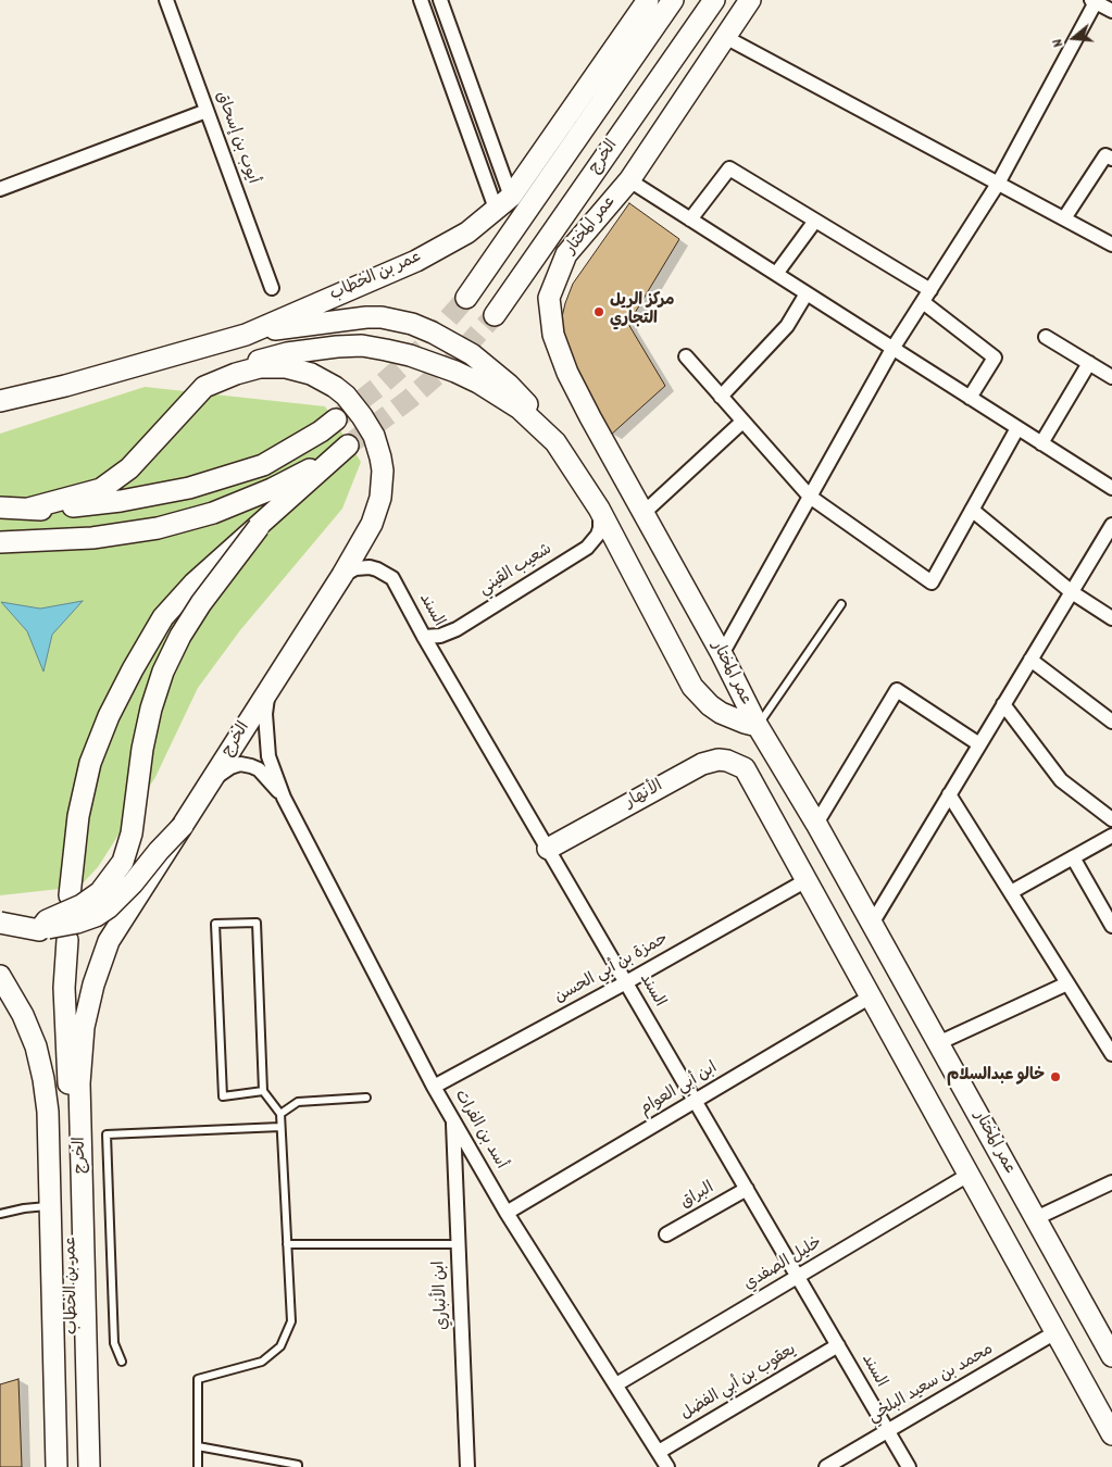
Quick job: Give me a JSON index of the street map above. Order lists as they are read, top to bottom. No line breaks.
{"streets":{"main road":["الخرج","عمر المختار","عمر بن الخطاب","الأنهار"],"street":["أيوب بن إسحاق","شعيب القيني","السند","حمزة بن أبي الحسن","ابن أبي العوام","أسد بن الفرات","البراق","خليل الصفدي","ابن الأنباري","يعقوب بن أبي الفضل","محمد بن سعيد البلخي"]},"crossings":[["الخرج","السند"],["الخرج","أسد بن الفرات"],["شعيب القيني","السند"],["السند","الأنهار"],["السند","حمزة بن أبي الحسن"],["السند","ابن أبي العوام"],["السند","البراق"],["السند","خليل الصفدي"],["السند","يعقوب بن أبي الفضل"],["السند","محمد بن سعيد البلخي"],["الأنهار","حمزة بن أبي الحسن"],["حمزة بن أبي الحسن","أسد بن الفرات"],["ابن أبي العوام","أسد بن الفرات"],["أسد بن الفرات","خليل الصفدي"],["أسد بن الفرات","ابن الأنباري"],["أسد بن الفرات","يعقوب بن أبي الفضل"]],"places":["مركز الريل التجاري","خالو عبدالسلام"],"north":"left"}
